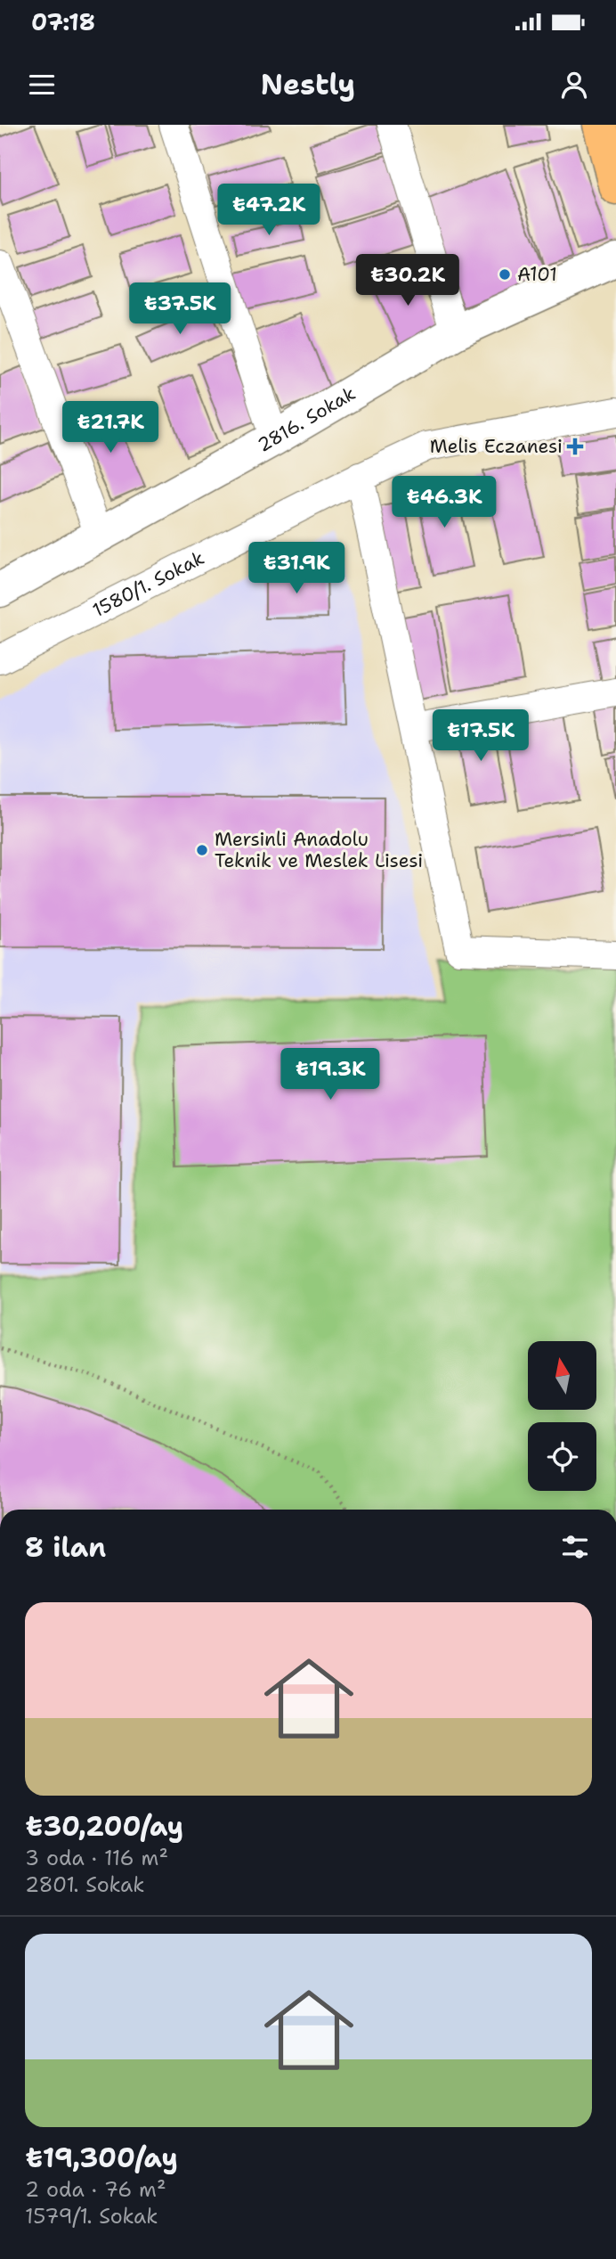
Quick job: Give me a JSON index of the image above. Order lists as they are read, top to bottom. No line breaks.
{"streets":{"street":["2816. Sokak","1580/1. Sokak"]},"places":{"other":["A101","Mersinli Anadolu Teknik ve Meslek Lisesi"],"health":["Melis Eczanesi"]},"north":"top","page":{"status":"07:18","header":"Nestly","price":["₺47.2K","₺30.2K","₺37.5K","₺21.7K","₺46.3K","₺31.9K","₺17.5K","₺19.3K"],"heading":"8 ilan","list":[{"name":"₺30,200/ay","note":"3 oda · 116 m² · 2801. Sokak"},{"name":"₺19,300/ay","note":"2 oda · 76 m² · 1579/1. Sokak"}]}}
